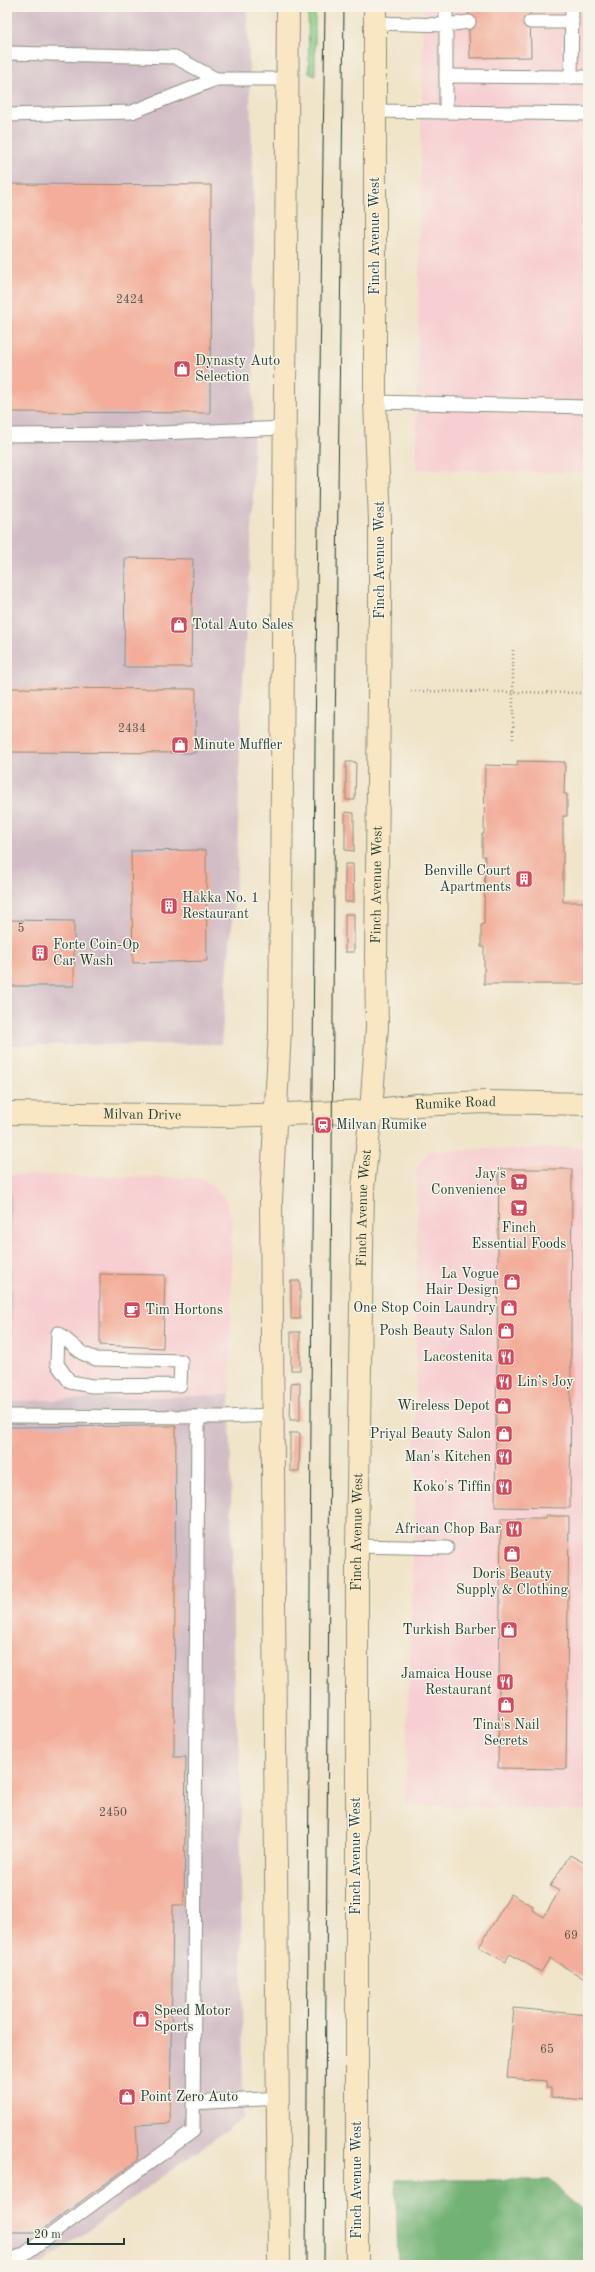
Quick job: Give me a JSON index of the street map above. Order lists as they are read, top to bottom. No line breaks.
{"streets":{"main road":["Finch Avenue West","Rumike Road","Milvan Drive"]},"crossings":[["Finch Avenue West","Rumike Road"],["Rumike Road","Milvan Drive"]],"places":{"shop":["Dynasty Auto Selection","Total Auto Sales","Minute Muffler","La Vogue Hair Design","One Stop Coin Laundry","Posh Beauty Salon","Wireless Depot","Priyal Beauty Salon","Doris Beauty Supply & Clothing","Turkish Barber","Tina's Nail Secrets","Speed Motor Sports","Point Zero Auto"],"building":["Benville Court Apartments","Hakka No. 1 Restaurant","Forte Coin-Op Car Wash"],"station":["Milvan Rumike"],"supermarket":["Jay's Convenience","Finch Essential Foods"],"cafe":["Tim Hortons"],"restaurant":["Lacostenita","Lin’s Joy","Man's Kitchen","Koko's Tiffin","African Chop Bar","Jamaica House Restaurant"]},"house_numbers":["2424","2434","5","2450","69","65"],"scale_bar":"20 m"}
